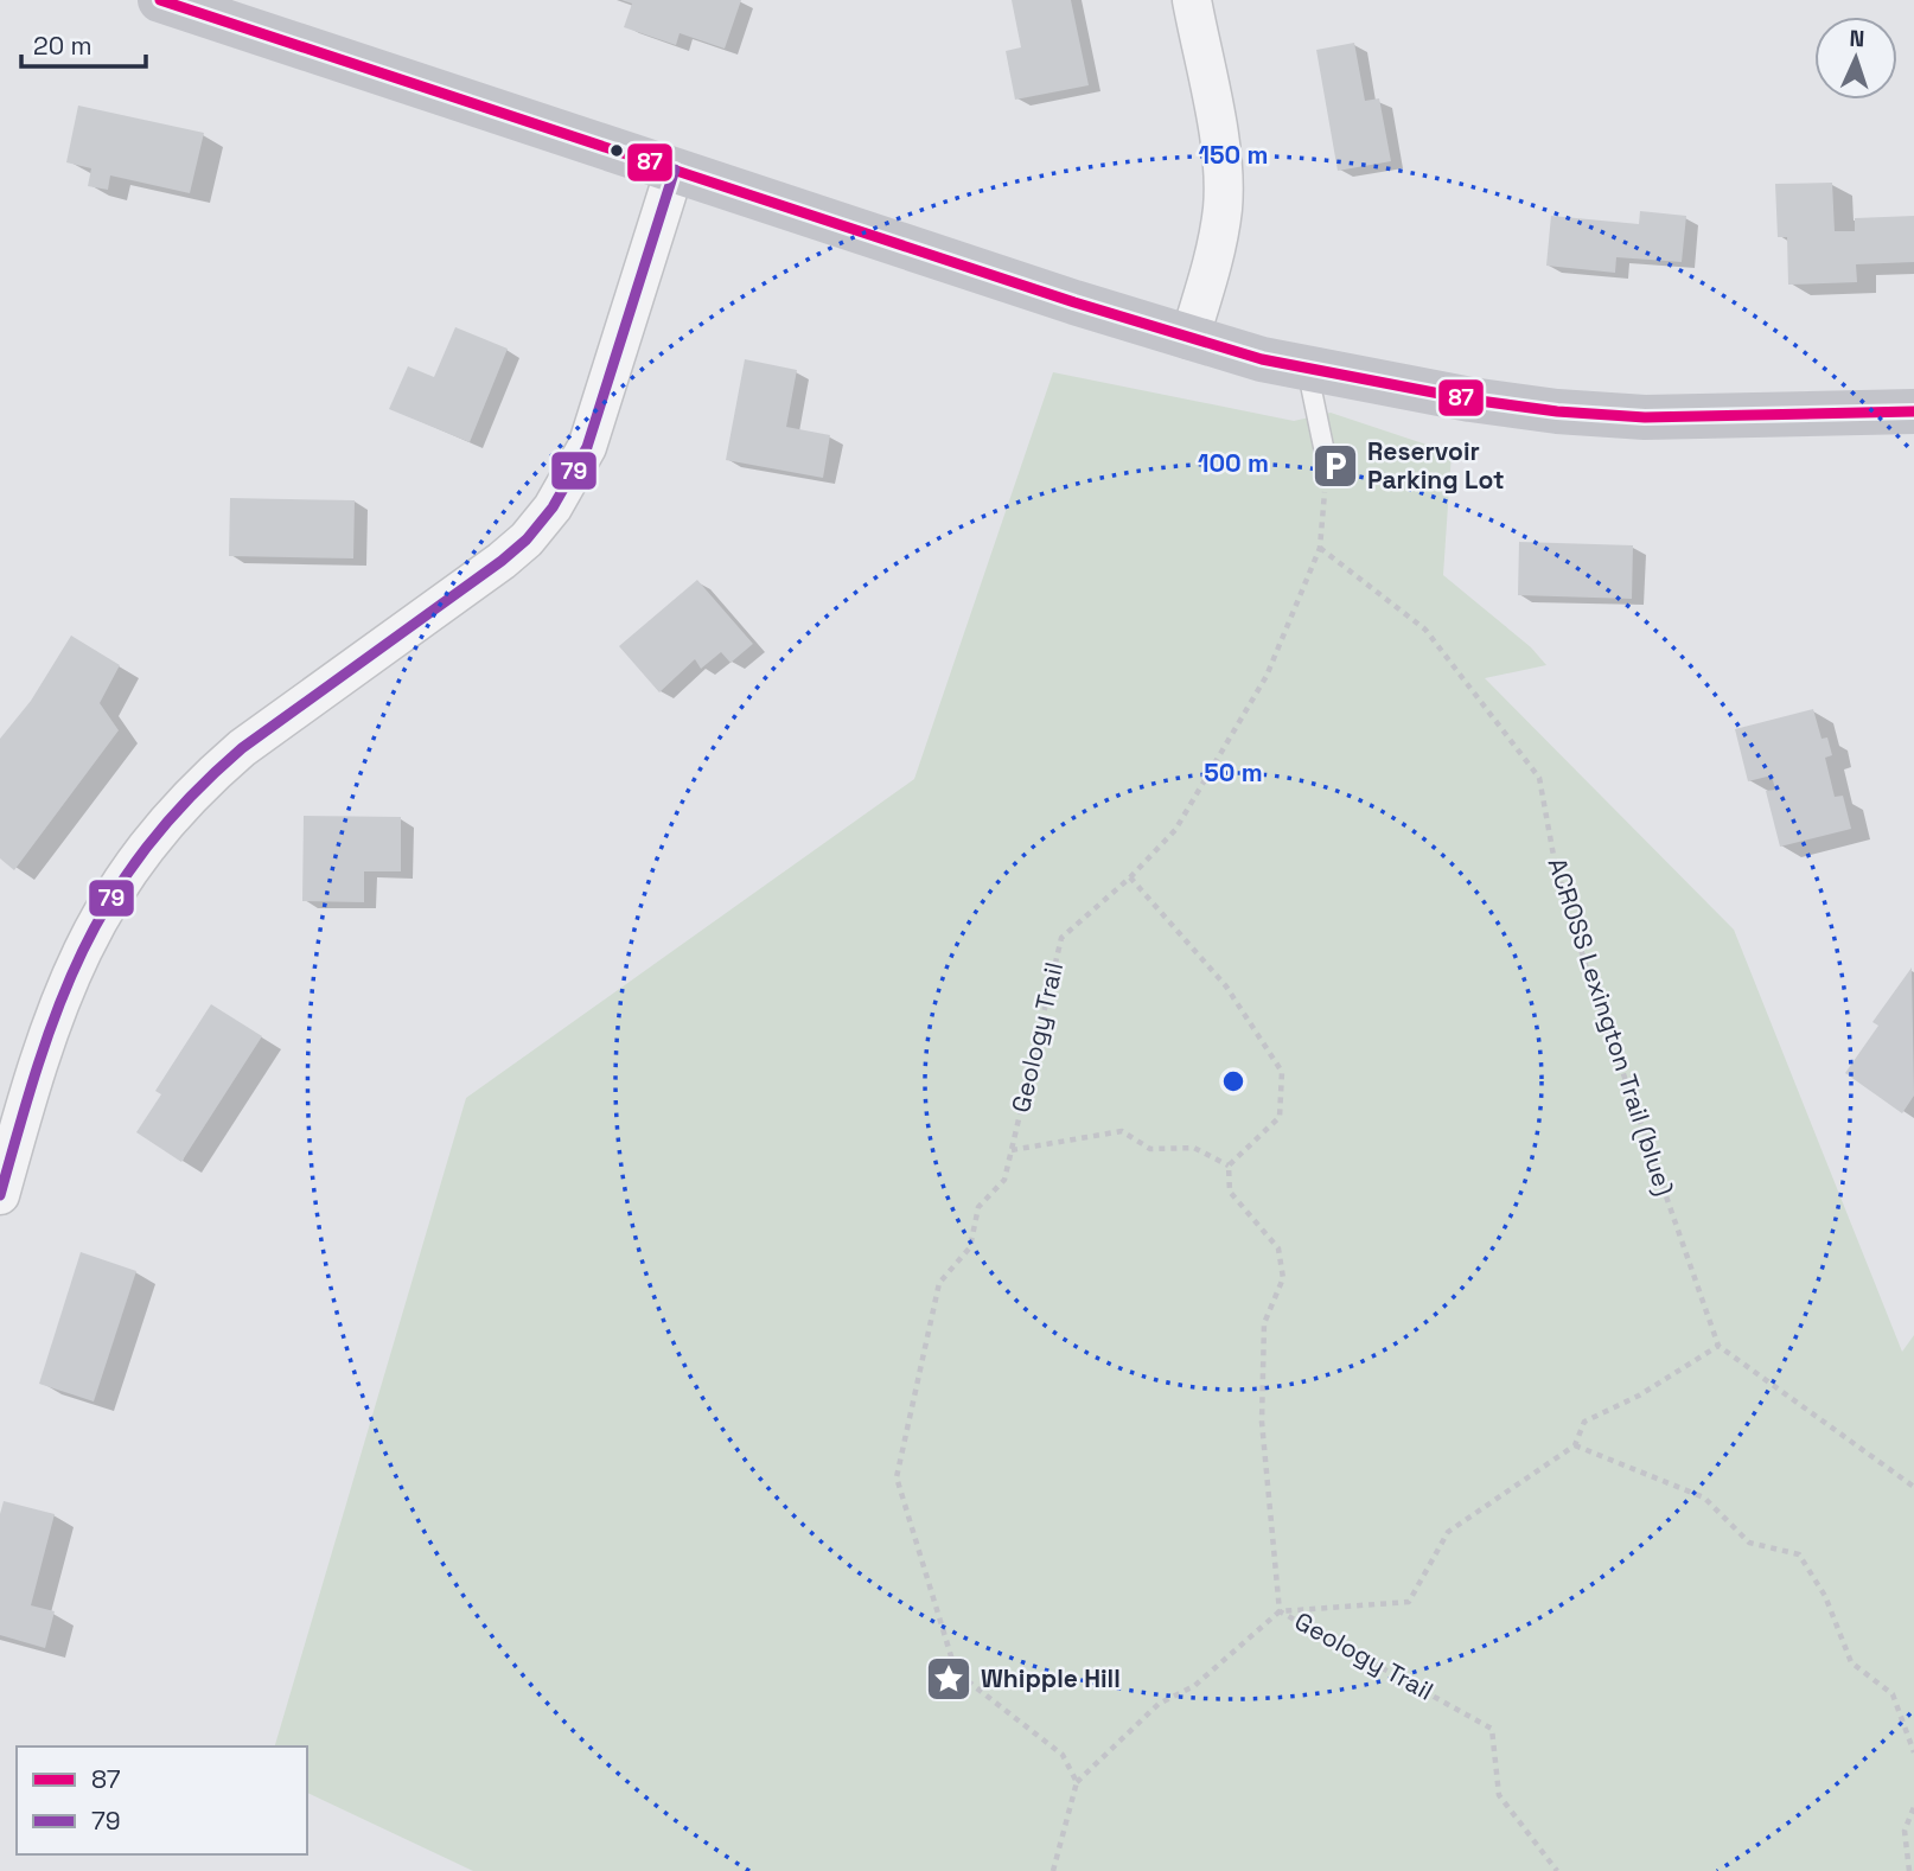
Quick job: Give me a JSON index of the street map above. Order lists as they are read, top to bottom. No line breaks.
{"streets":{"path":["ACROSS Lexington Trail (blue)","Geology Trail"]},"crossings":[["ACROSS Lexington Trail (blue)","Geology Trail"]],"places":{"parking":["Reservoir Parking Lot"],"place":["Whipple Hill"]},"lines":["transit line 87","transit line 79"],"legend":["87","79"],"scale_bar":"20 m","north":"top","rings":["150 m","100 m","50 m"]}
